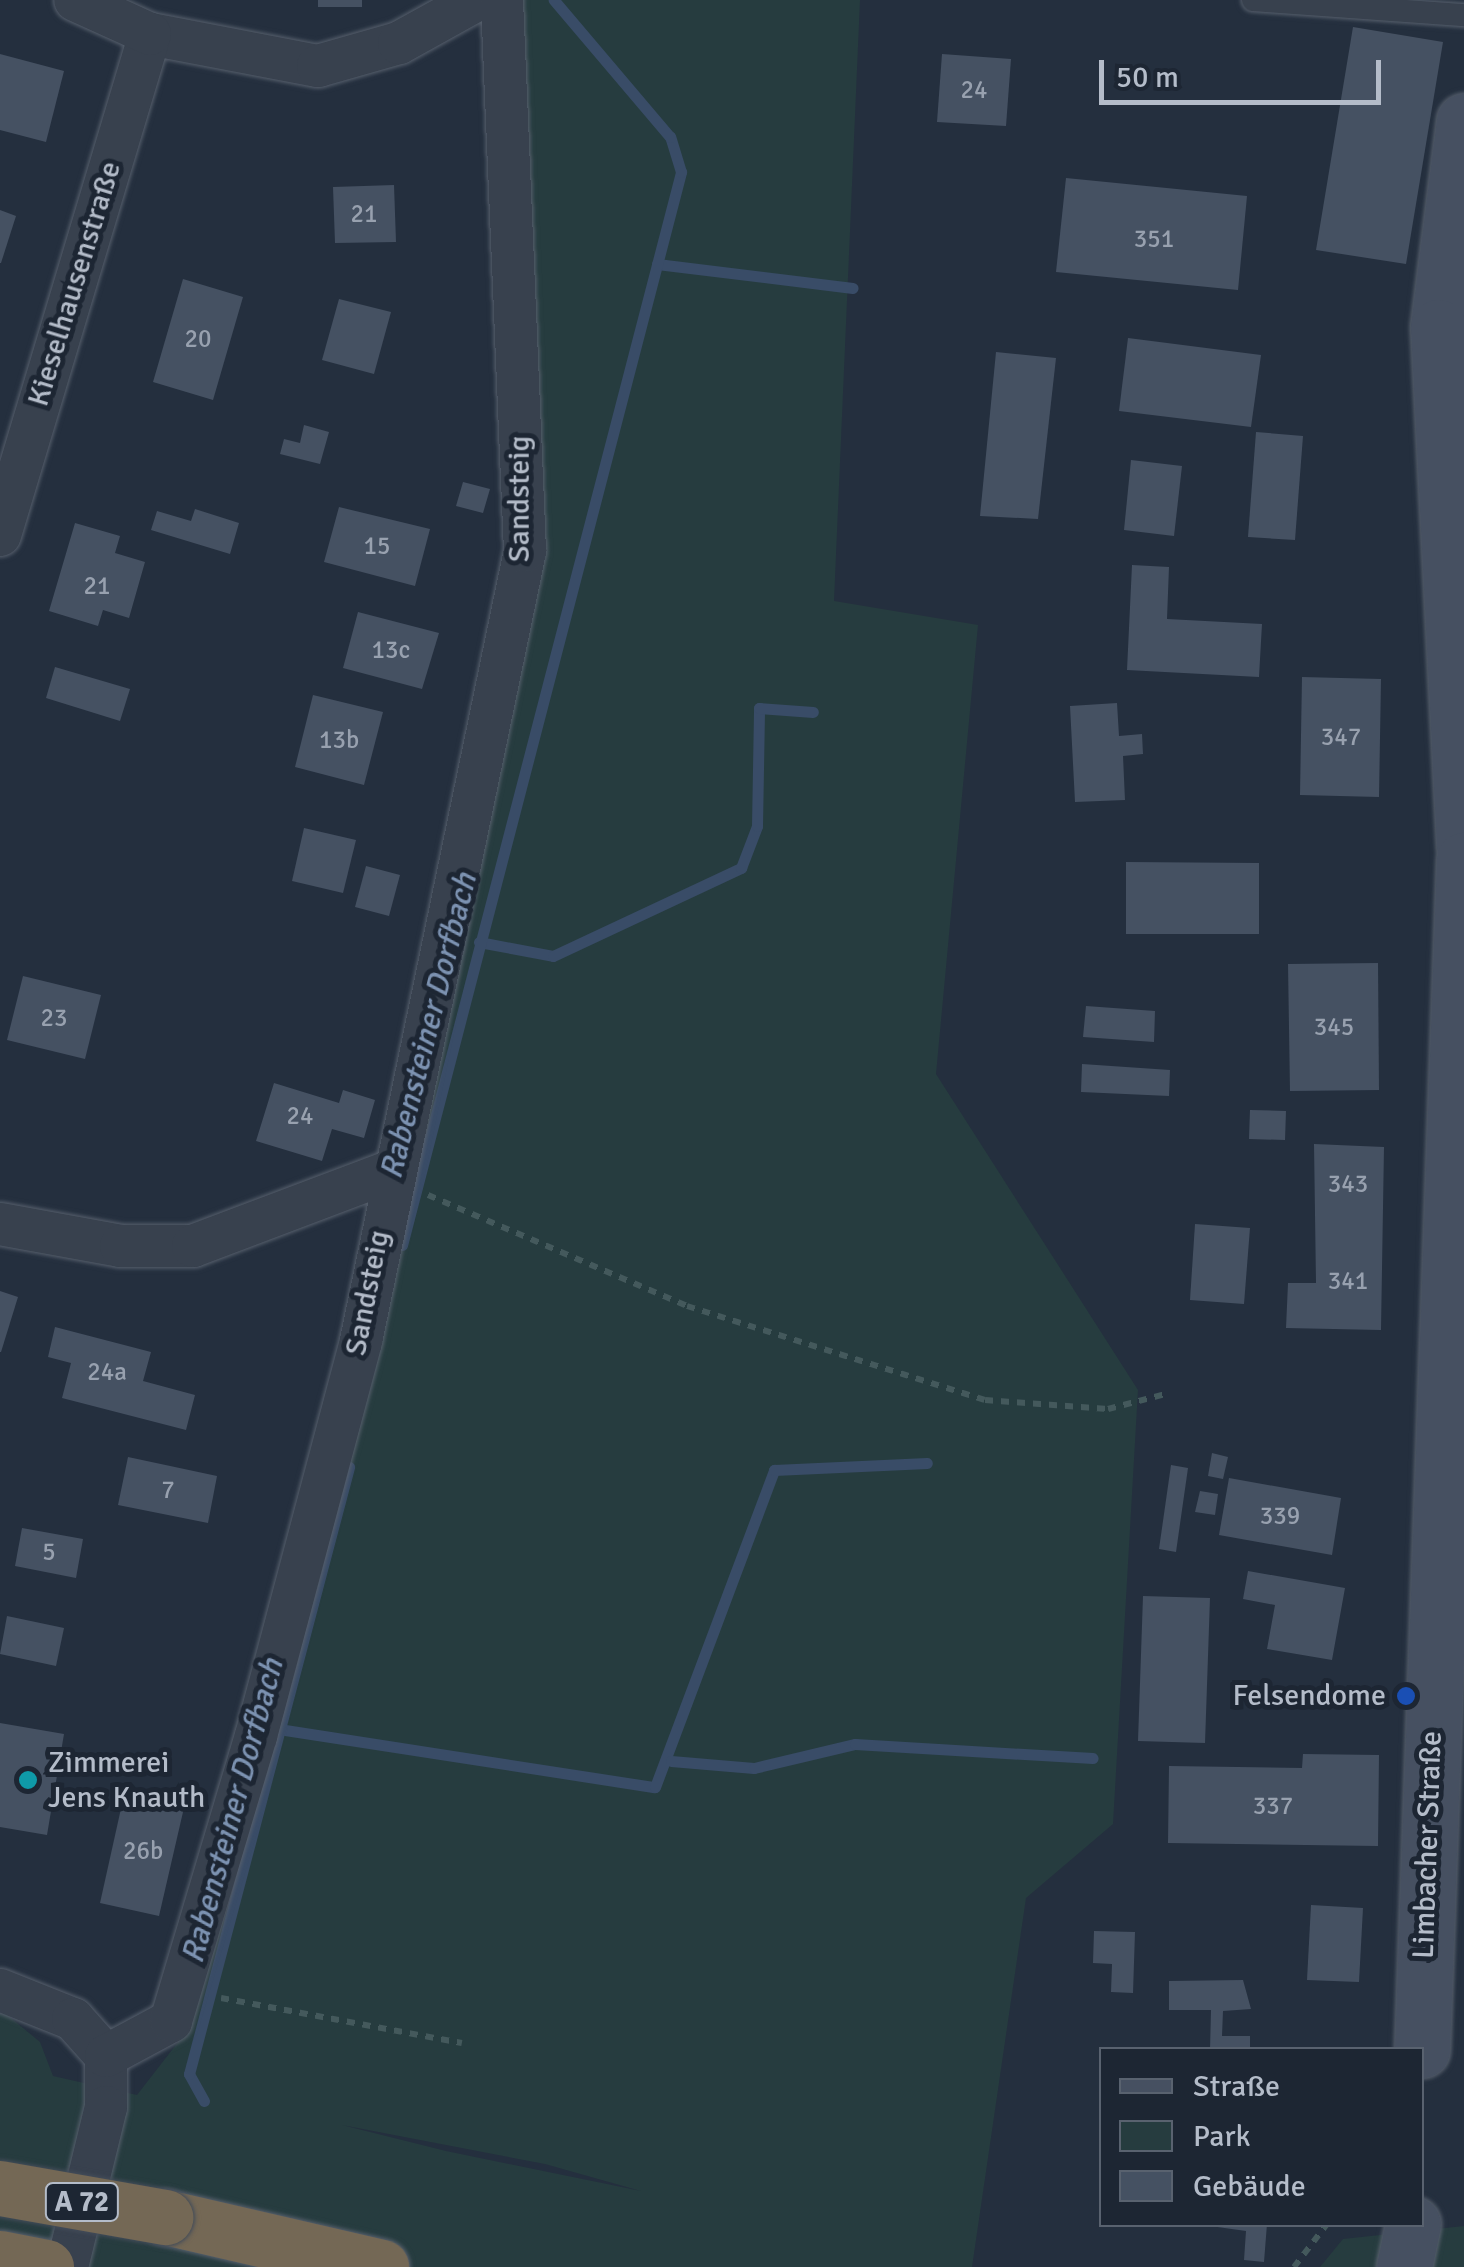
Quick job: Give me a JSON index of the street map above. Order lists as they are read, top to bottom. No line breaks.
{"streets":{"highway":["A 72"],"street":["Kieselhausenstraße","Sandsteig","Limbacher Straße"]},"water":["Rabensteiner Dorfbach"],"places":["Felsendome","Zimmerei Jens Knauth"],"house_numbers":["24","21","351","20","15","21","13c","347","13b","23","345","24","343","341","24a","7","339","5","337","26b"],"legend":["Straße","Park","Gebäude"],"scale_bar":"50 m"}
